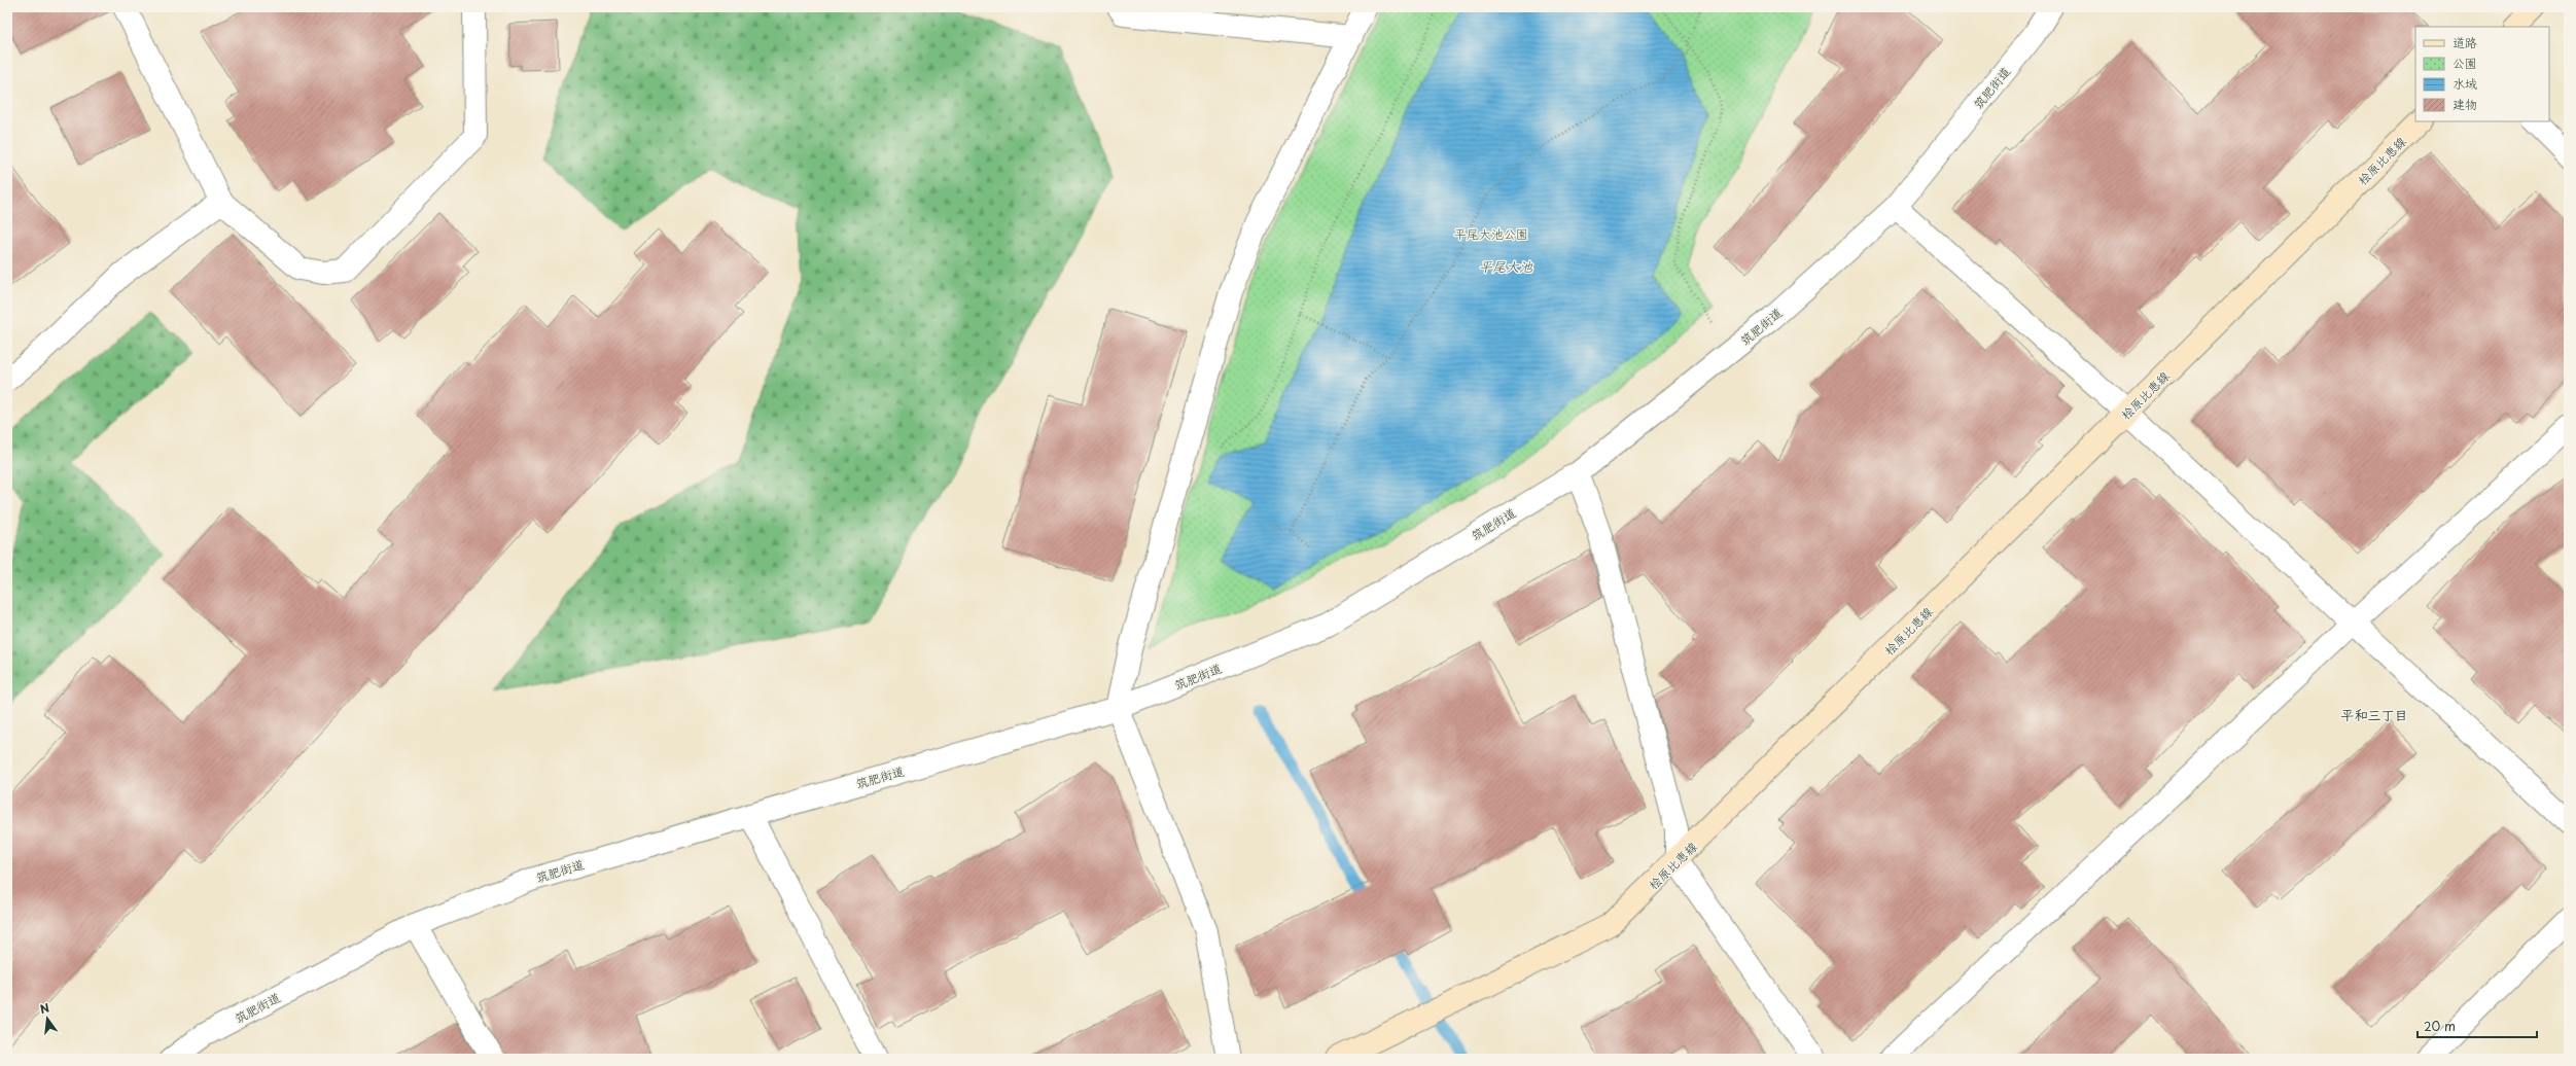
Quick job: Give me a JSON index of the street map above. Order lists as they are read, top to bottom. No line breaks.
{"streets":{"main road":["桧原比恵線"],"street":["筑肥街道"]},"districts":["平和三丁目"],"water":["平尾大池"],"parks":["平尾大池公園"],"legend":["道路","公園","水域","建物"],"scale_bar":"20 m","north":"top"}
